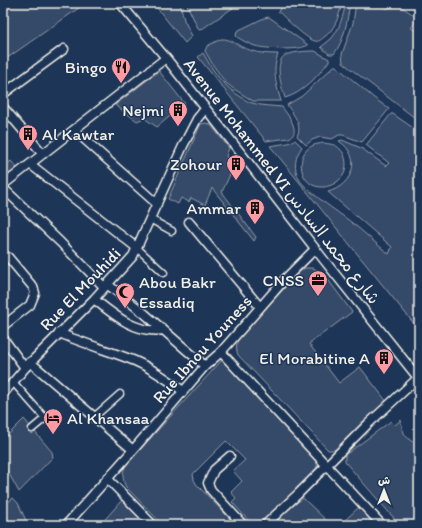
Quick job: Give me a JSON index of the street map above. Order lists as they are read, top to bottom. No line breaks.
{"streets":{"street":["Avenue Mohammed VI شارع محمد السادس","Rue El Mouhidi","Rue Ibnou Youness"]},"crossings":[["Avenue Mohammed VI شارع محمد السادس","Rue El Mouhidi"],["Avenue Mohammed VI شارع محمد السادس","Rue Ibnou Youness"]],"places":{"restaurant":["Bingo"],"building":["Nejmi","Al Kawtar","Zohour","Ammar","El Morabitine A"],"office":["CNSS"],"mosque":["Abou Bakr Essadiq"],"hotel":["Al Khansaa"]},"north":"top"}
